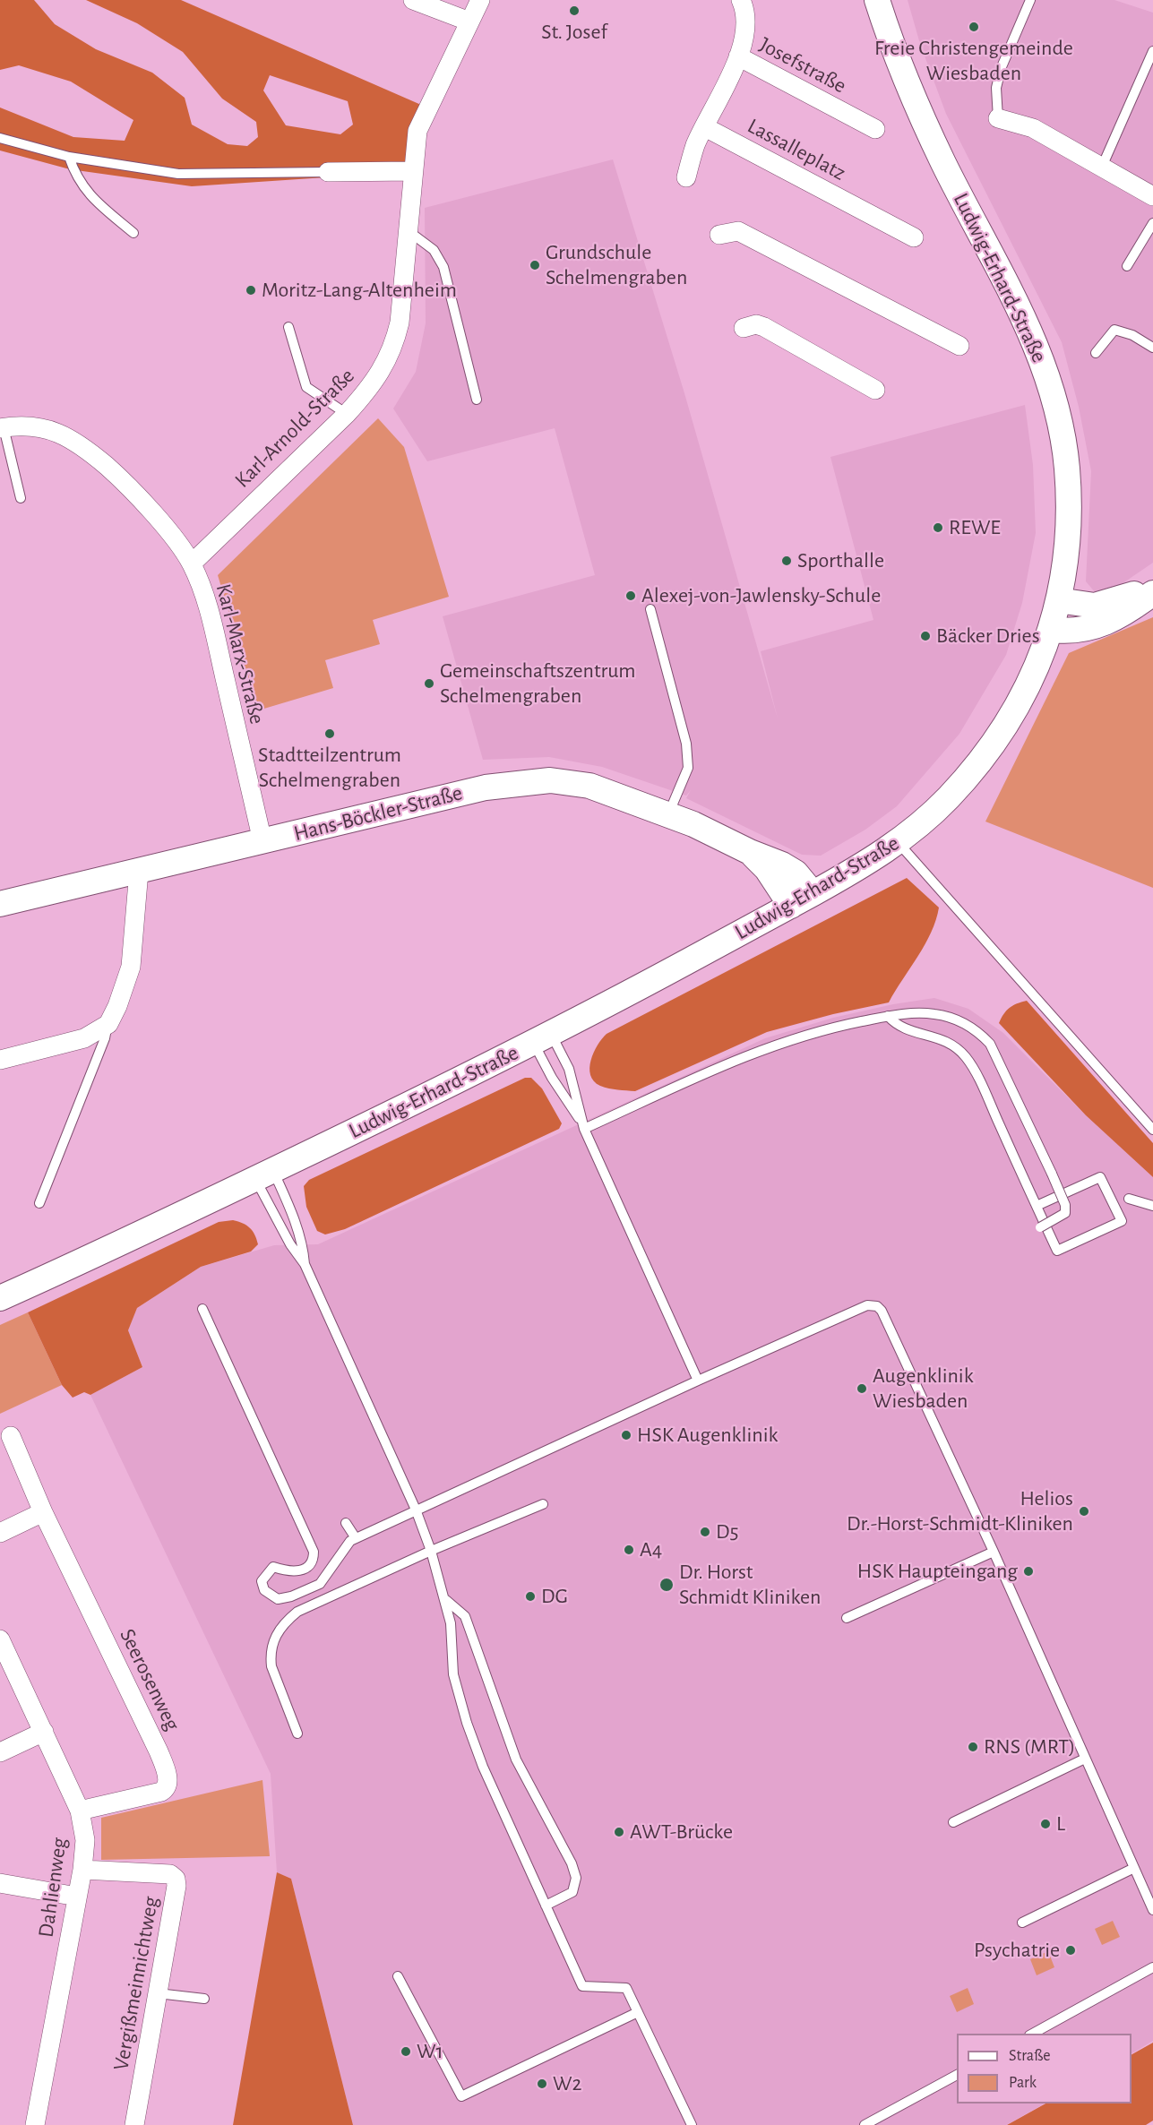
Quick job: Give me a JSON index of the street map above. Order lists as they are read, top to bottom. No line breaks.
{"streets":{"main road":["Ludwig-Erhard-Straße","Hans-Böckler-Straße"],"street":["Josefstraße","Lassalleplatz","Karl-Arnold-Straße","Karl-Marx-Straße","Seerosenweg","Dahlienweg","Vergißmeinnichtweg"]},"crossings":[["Josefstraße","Lassalleplatz"],["Ludwig-Erhard-Straße","Hans-Böckler-Straße"],["Karl-Arnold-Straße","Karl-Marx-Straße"],["Karl-Marx-Straße","Hans-Böckler-Straße"],["Seerosenweg","Dahlienweg"],["Dahlienweg","Vergißmeinnichtweg"]],"places":["St. Josef","Freie Christengemeinde Wiesbaden","Grundschule Schelmengraben","Moritz-Lang-Altenheim","REWE","Sporthalle","Alexej-von-Jawlensky-Schule","Bäcker Dries","Gemeinschaftszentrum Schelmengraben","Stadtteilzentrum Schelmengraben","Augenklinik Wiesbaden","HSK Augenklinik","Helios Dr.-Horst-Schmidt-Kliniken","D5","A4","HSK Haupteingang","Dr. Horst Schmidt Kliniken","DG","RNS (MRT)","L","AWT-Brücke","Psychatrie","W1","W2"],"legend":["Straße","Park"]}
